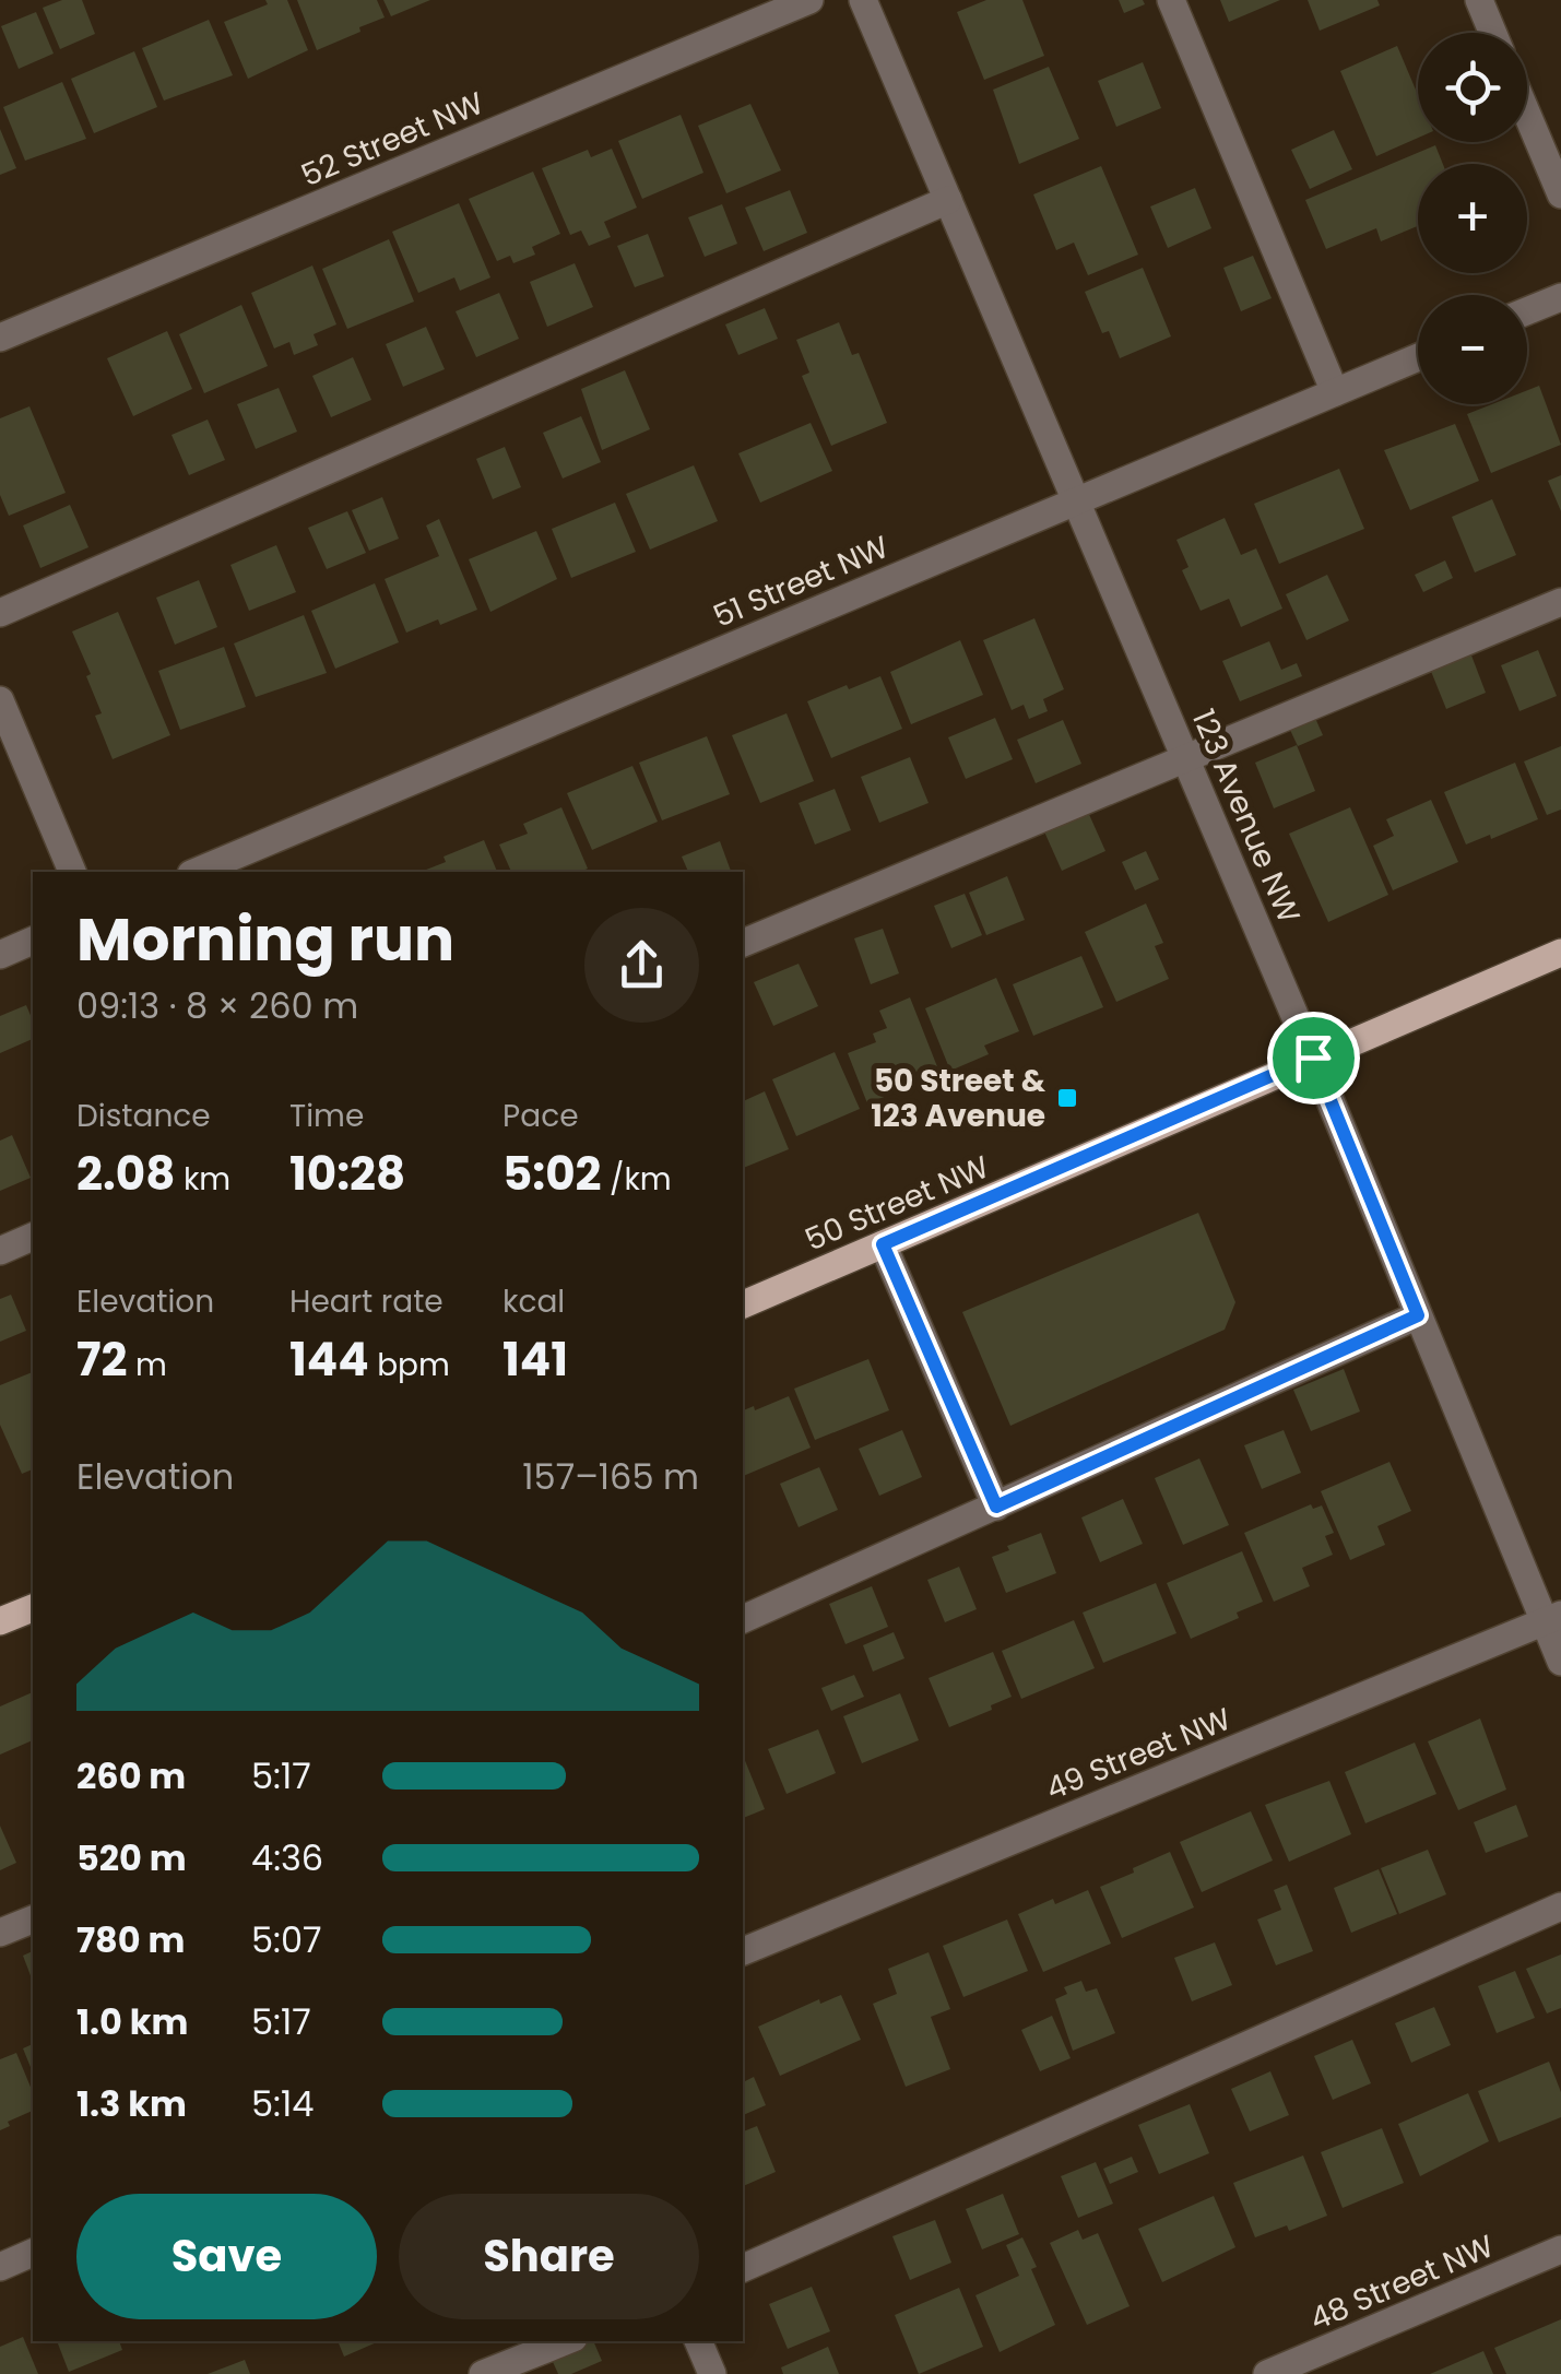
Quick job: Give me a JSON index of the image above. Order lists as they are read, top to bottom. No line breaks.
{"streets":{"main road":["50 Street NW"],"street":["52 Street NW","51 Street NW","123 Avenue NW","49 Street NW","48 Street NW"]},"crossings":[["51 Street NW","123 Avenue NW"],["123 Avenue NW","50 Street NW"],["123 Avenue NW","49 Street NW"]],"places":{"transit":["50 Street & 123 Avenue"]},"page":{"map_buttons":["+","−"],"heading":["Morning run","09:13 · 8 × 260 m"],"stats":[["Distance","2.08 km"],["Time","10:28"],["Pace","5:02 /km"],["Elevation","72 m"],["Heart rate","144 bpm"],["kcal","141"]],"chart":["Elevation","157–165 m"],"list":[{"name":"260 m","note":"5:17"},{"name":"520 m","note":"4:36"},{"name":"780 m","note":"5:07"},{"name":"1.0 km","note":"5:17"},{"name":"1.3 km","note":"5:14"}],"buttons":["Save","Share"]}}
